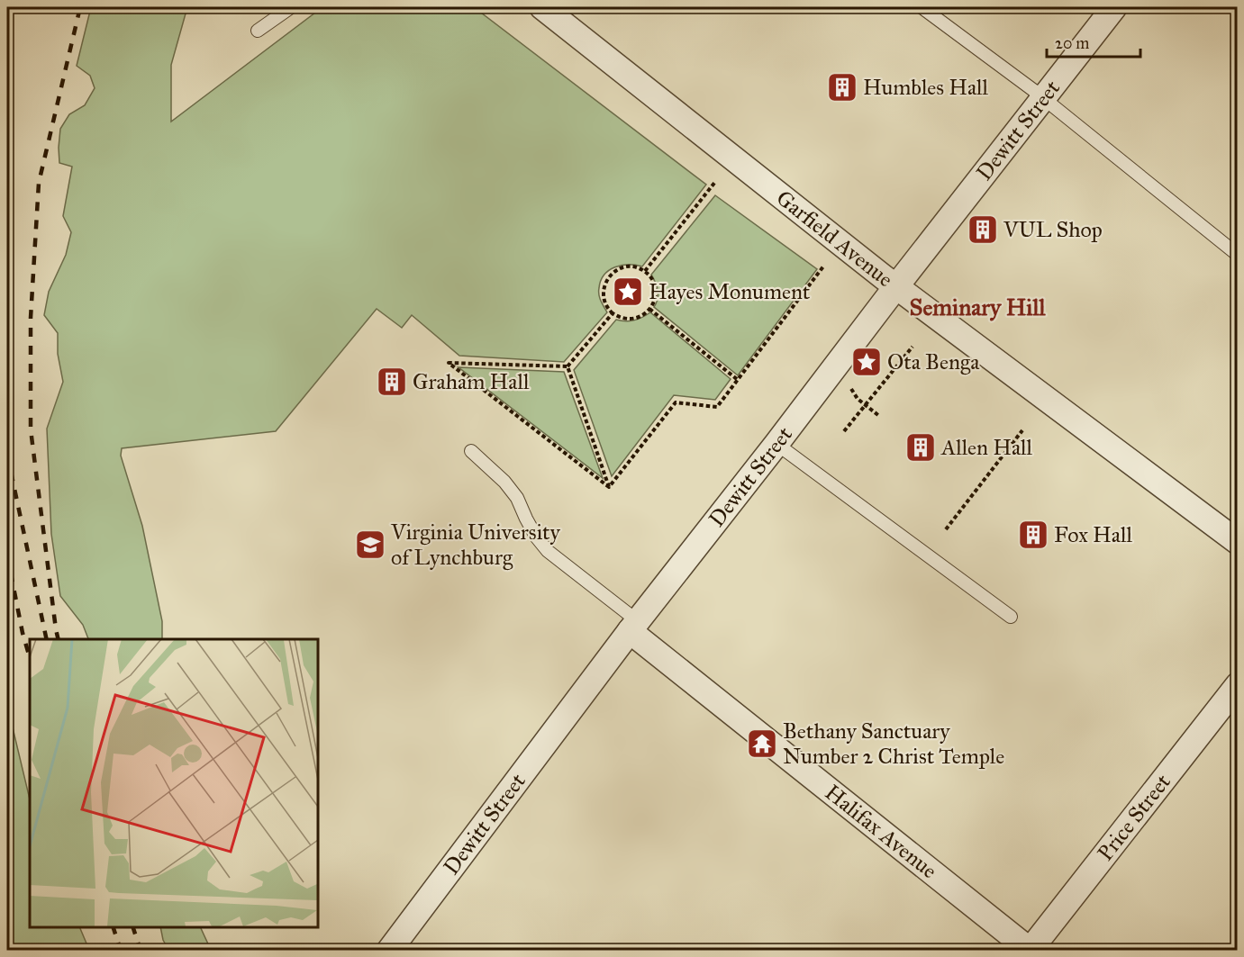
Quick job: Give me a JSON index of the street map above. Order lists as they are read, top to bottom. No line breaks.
{"streets":{"street":["Dewitt Street","Garfield Avenue","Price Street","Halifax Avenue"]},"crossings":[["Dewitt Street","Garfield Avenue"],["Dewitt Street","Halifax Avenue"],["Price Street","Halifax Avenue"]],"districts":["Seminary Hill"],"places":{"building":["Humbles Hall","VUL Shop","Graham Hall","Allen Hall","Fox Hall"],"place":["Hayes Monument","Ota Benga"],"school or university":["Virginia University of Lynchburg"],"temple":["Bethany Sanctuary Number 2 Christ Temple"]},"scale_bar":"20 m"}
